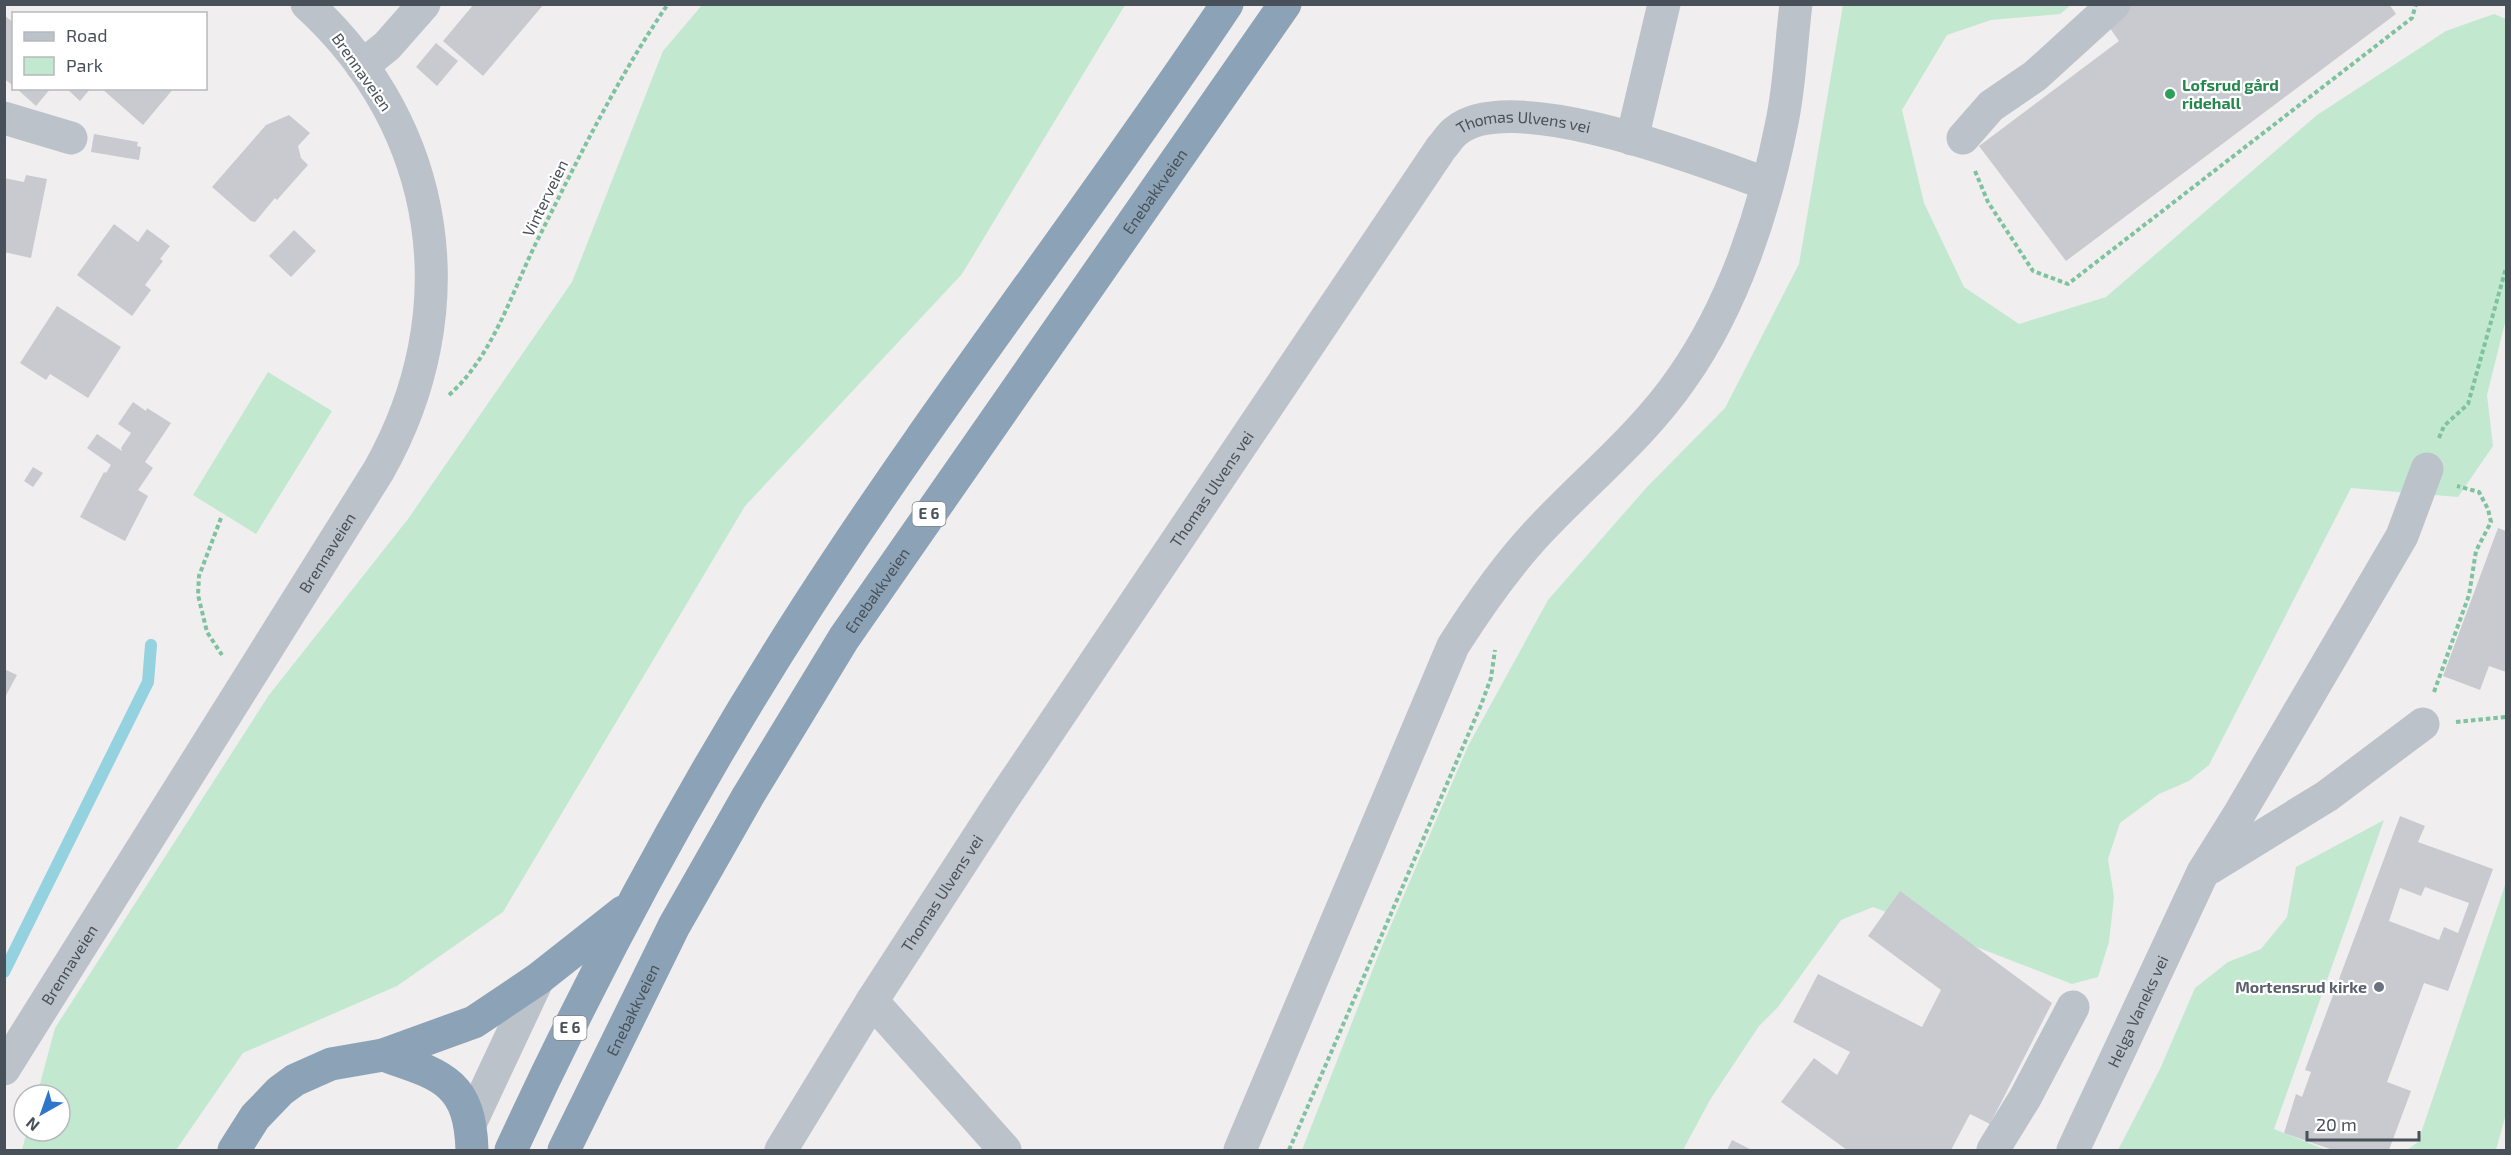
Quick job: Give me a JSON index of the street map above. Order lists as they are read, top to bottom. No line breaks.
{"streets":{"highway":["Enebakkveien","E 6"],"street":["Brennaveien","Thomas Ulvens vei","Helga Vaneks vei"],"path":["Vinterveien"]},"places":["Lofsrud gård ridehall","Mortensrud kirke"],"legend":["Road","Park"],"scale_bar":"20 m","north":"bottom left"}
